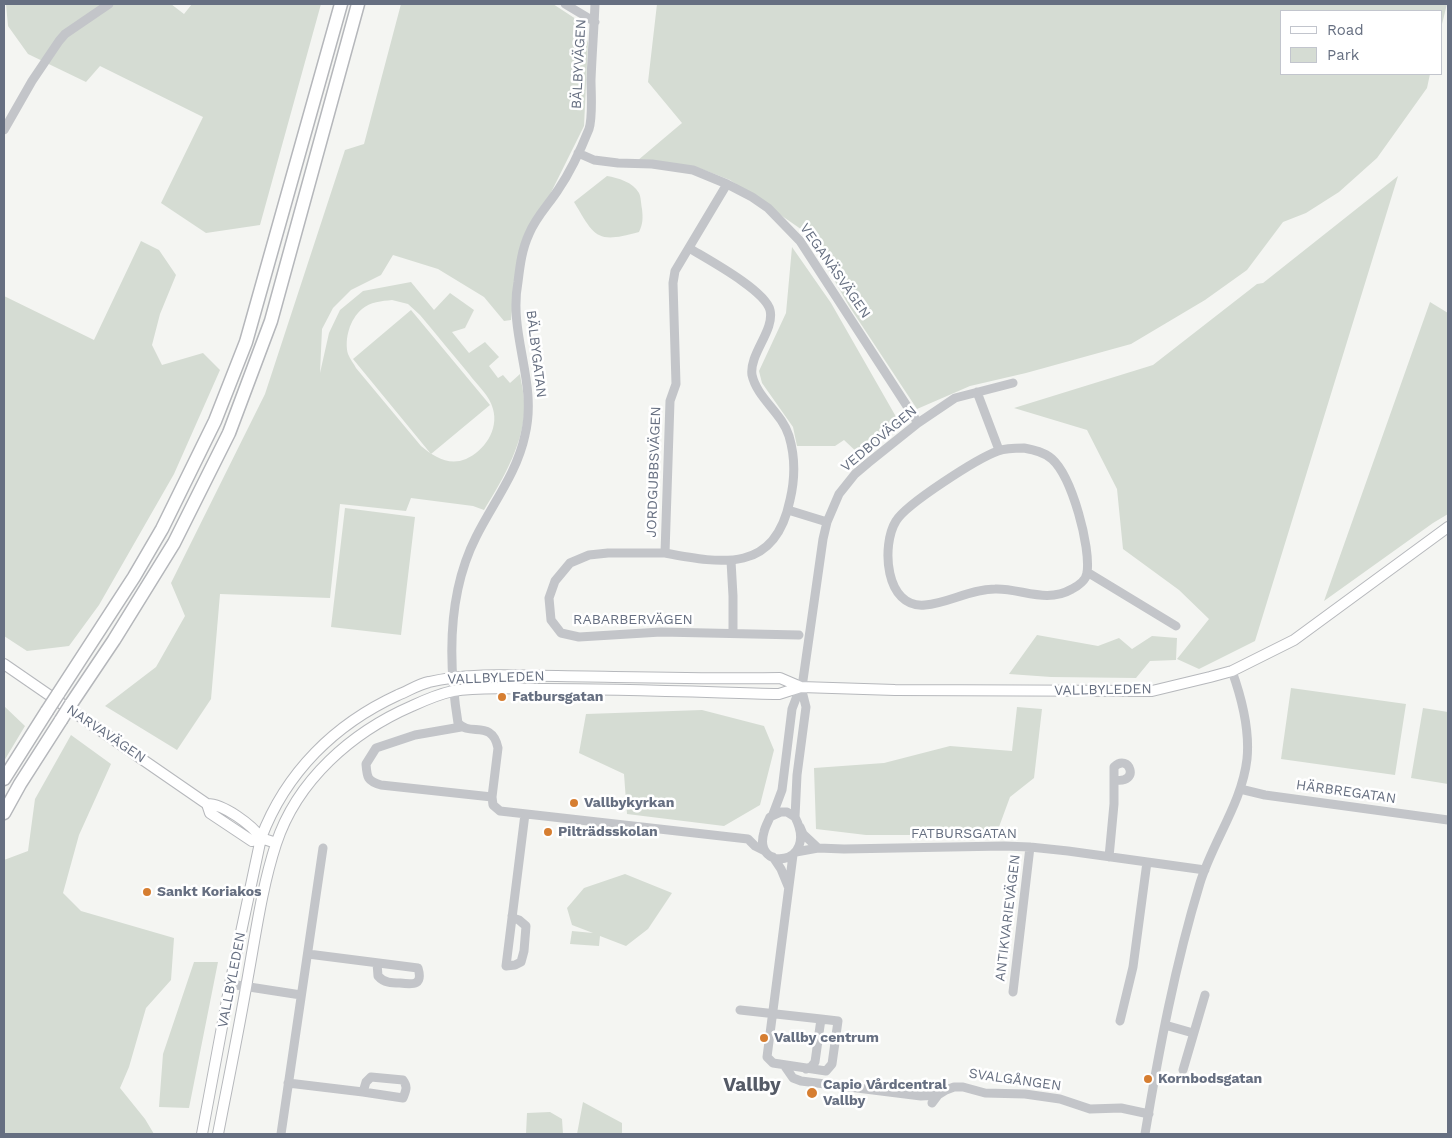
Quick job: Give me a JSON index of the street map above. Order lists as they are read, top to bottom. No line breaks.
{"streets":{"main road":["VALLBYLEDEN","NARVAVÄGEN"],"street":["BÄLBYVÄGEN","VEGANÄSVÄGEN","BÄLBYGATAN","VEDBOVÄGEN","JORDGUBBSVÄGEN","RABARBERVÄGEN","HÄRBREGATAN","FATBURSGATAN","ANTIKVARIEVÄGEN","SVALGÅNGEN"]},"crossings":[["BÄLBYVÄGEN","BÄLBYGATAN"],["VEGANÄSVÄGEN","BÄLBYGATAN"],["VEGANÄSVÄGEN","VEDBOVÄGEN"],["VEGANÄSVÄGEN","JORDGUBBSVÄGEN"],["BÄLBYGATAN","VALLBYLEDEN"],["VEDBOVÄGEN","VALLBYLEDEN"],["JORDGUBBSVÄGEN","RABARBERVÄGEN"],["VALLBYLEDEN","NARVAVÄGEN"],["FATBURSGATAN","ANTIKVARIEVÄGEN"]],"districts":["Vallby"],"places":["Fatbursgatan","Vallbykyrkan","Pilträdsskolan","Sankt Koriakos","Vallby centrum","Kornbodsgatan","Capio Vårdcentral Vallby"],"legend":["Road","Park"]}
